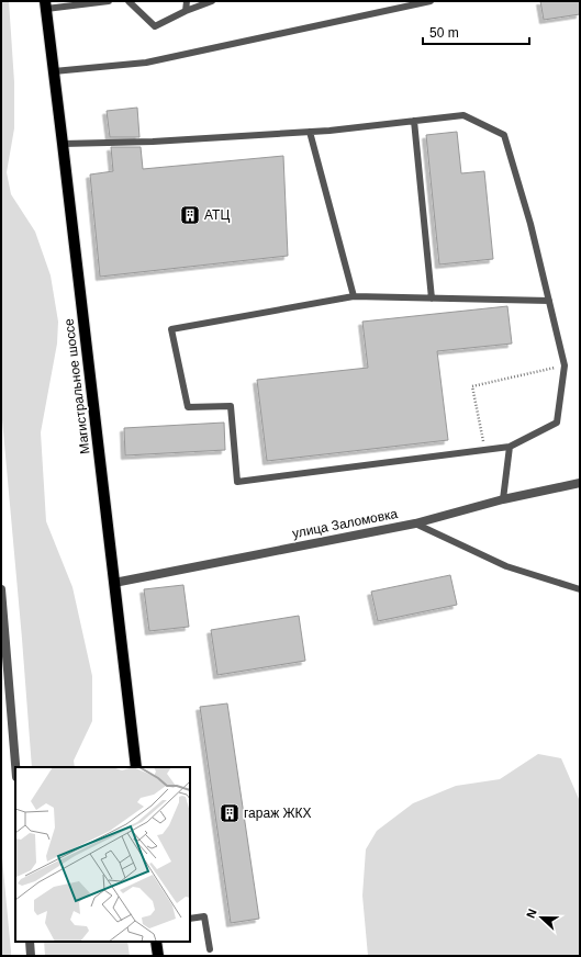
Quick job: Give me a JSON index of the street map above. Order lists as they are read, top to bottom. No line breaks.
{"streets":{"main road":["Магистральное шоссе"],"street":["улица Заломовка"]},"crossings":[["Магистральное шоссе","улица Заломовка"]],"places":{"building":["АТЦ","гараж ЖКХ"]},"scale_bar":"50 m","north":"left"}
